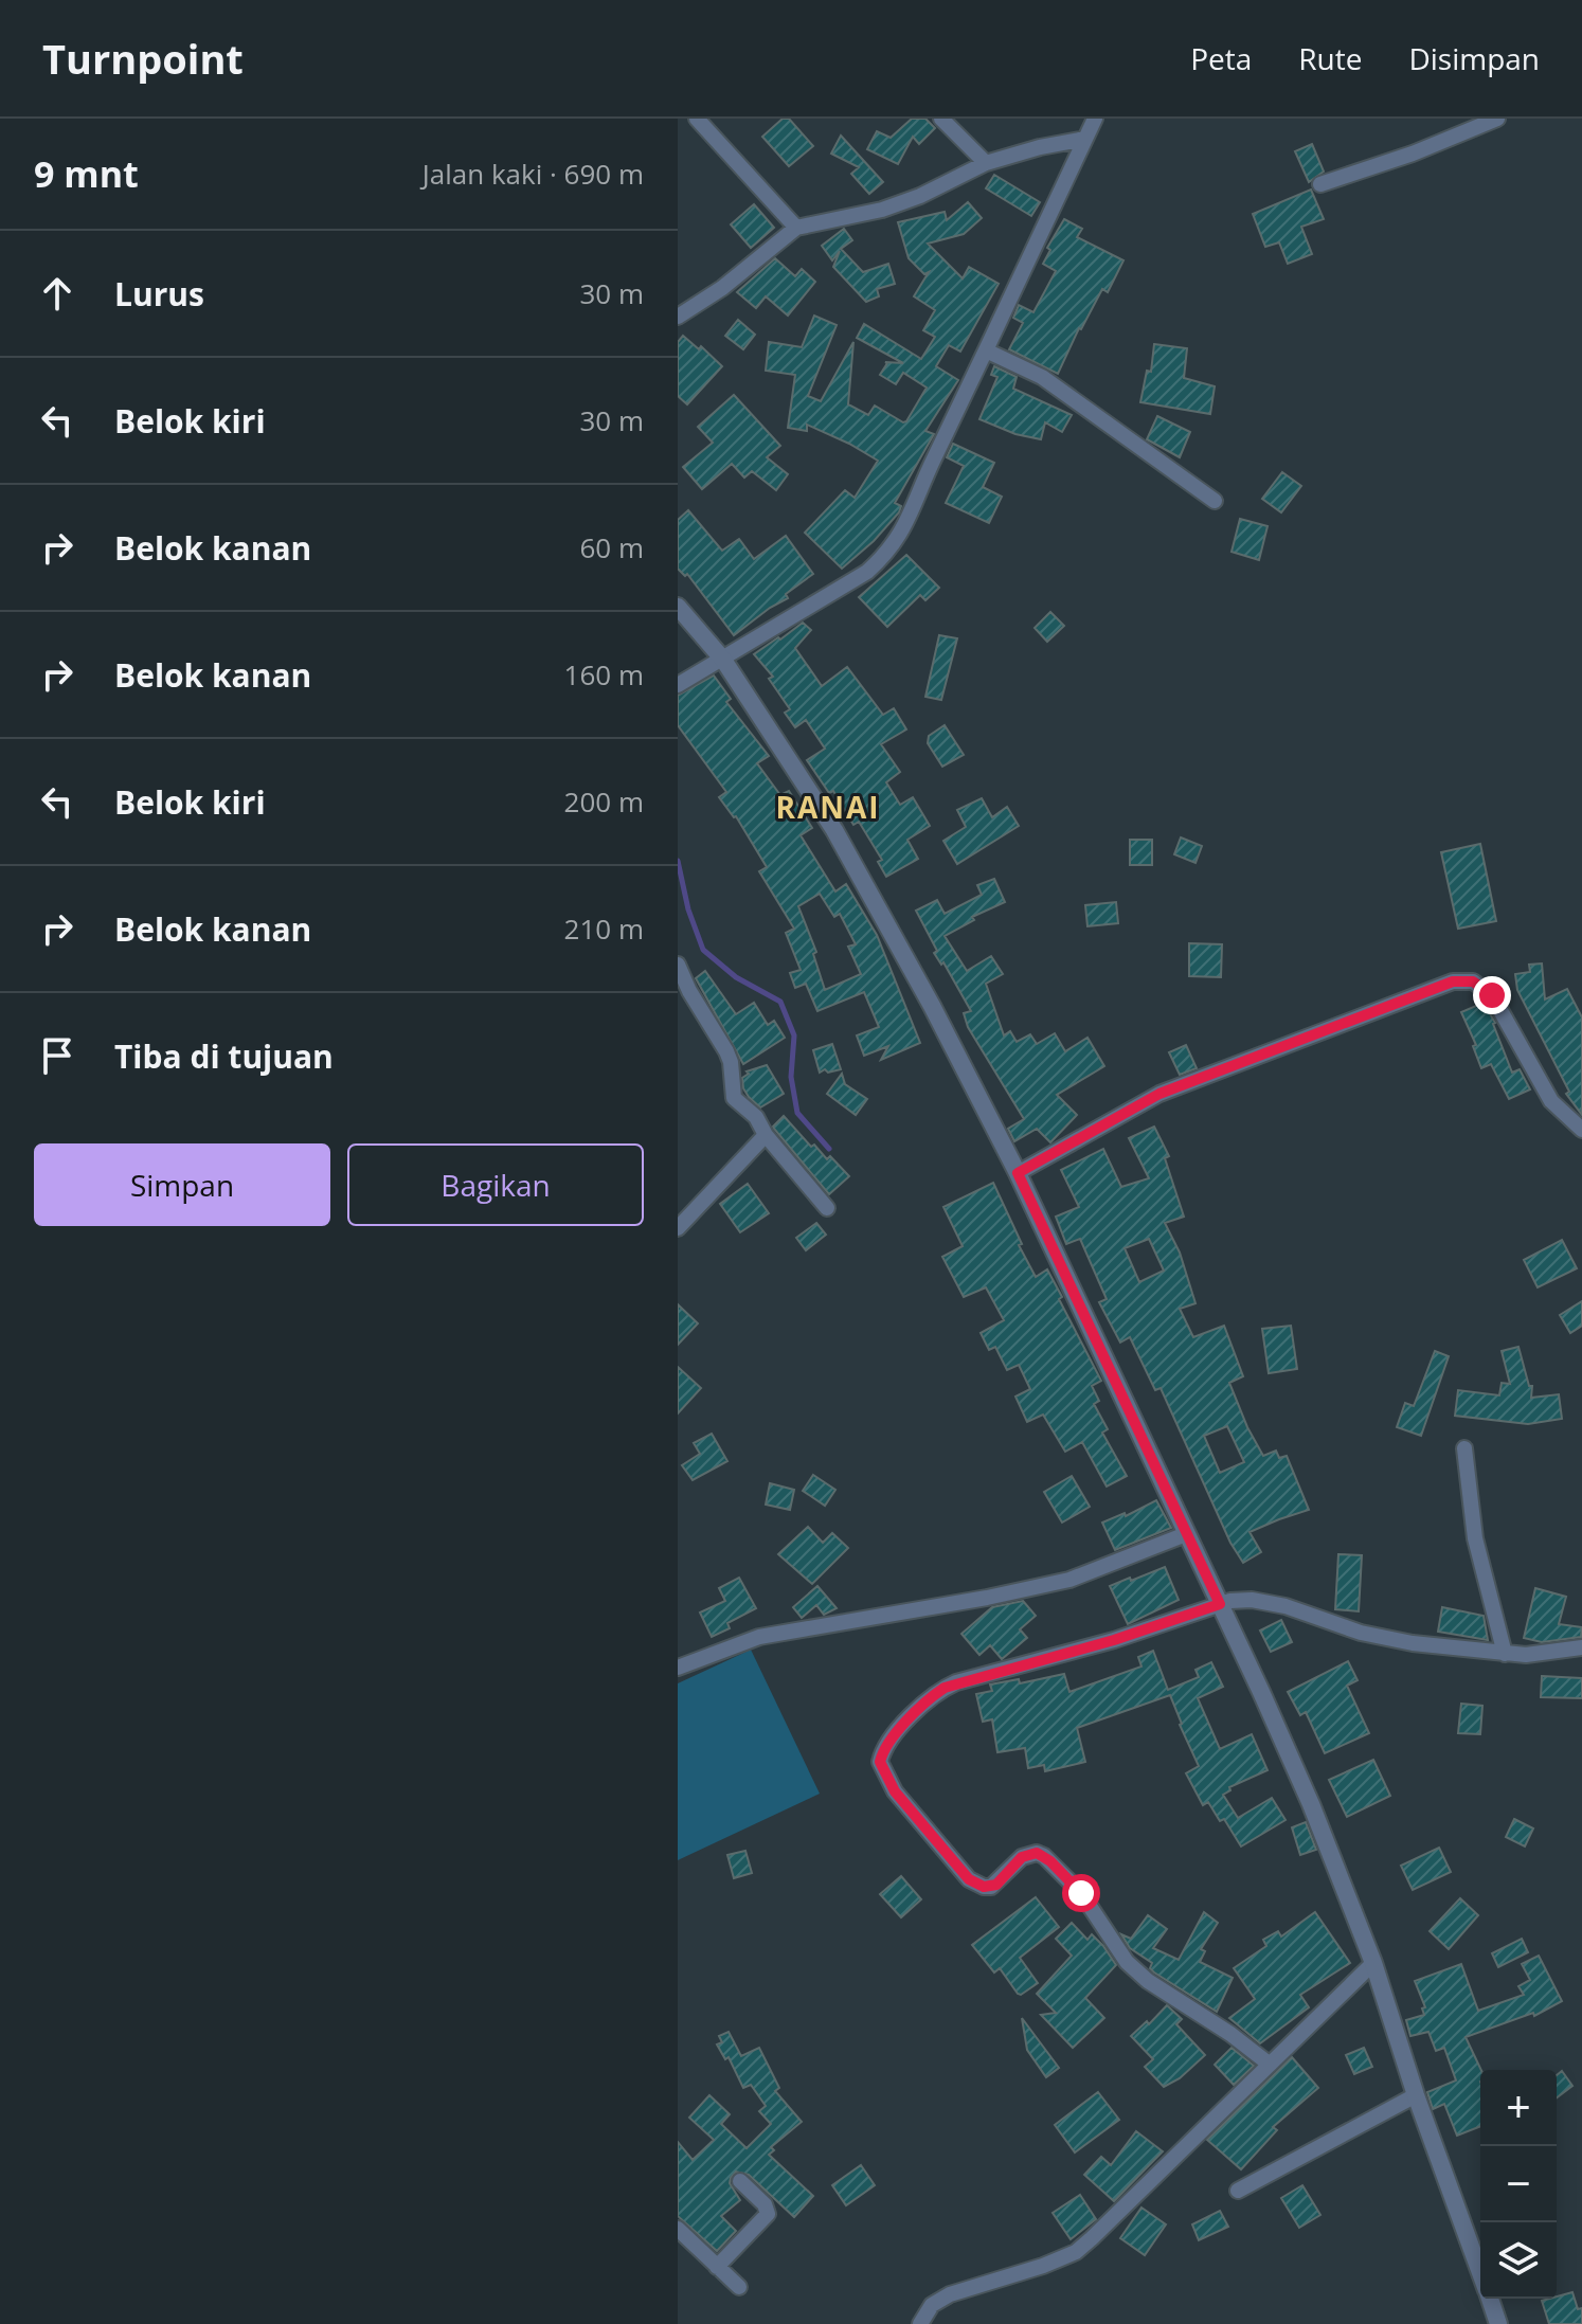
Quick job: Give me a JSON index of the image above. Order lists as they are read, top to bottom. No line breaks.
{"districts":["RANAI"],"page":{"header":"Turnpoint","nav":["Peta","Rute","Disimpan"],"heading":["9 mnt","Jalan kaki · 690 m"],"list":[["Lurus","30 m"],["Belok kiri","30 m"],["Belok kanan","60 m"],["Belok kanan","160 m"],["Belok kiri","200 m"],["Belok kanan","210 m"],"Tiba di tujuan"],"buttons":["Simpan","Bagikan"],"map_buttons":["+","−"]}}
